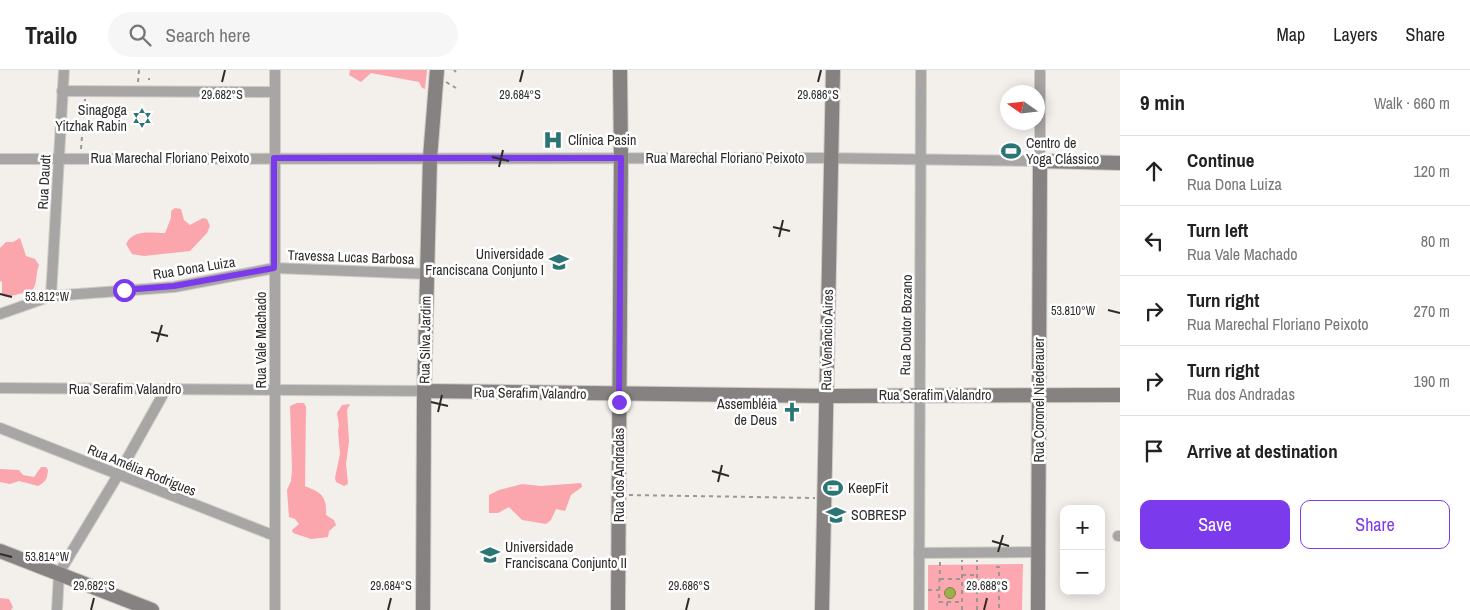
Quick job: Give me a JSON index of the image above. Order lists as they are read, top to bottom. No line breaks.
{"streets":{"street":["Rua Marechal Floriano Peixoto","Rua Daudt","Travessa Lucas Barbosa","Rua Dona Luiza","Rua Doutor Bozano","Rua Vale Machado","Rua Silva Jardim","Rua Venâncio Aires","Rua Serafim Valandro","Rua Coronel Niederauer","Rua Amélia Rodrigues","Rua dos Andradas"]},"crossings":[["Rua Marechal Floriano Peixoto","Rua Daudt"],["Rua Marechal Floriano Peixoto","Rua Doutor Bozano"],["Rua Marechal Floriano Peixoto","Rua Vale Machado"],["Rua Marechal Floriano Peixoto","Rua Silva Jardim"],["Rua Marechal Floriano Peixoto","Rua Venâncio Aires"],["Rua Marechal Floriano Peixoto","Rua Coronel Niederauer"],["Rua Marechal Floriano Peixoto","Rua dos Andradas"],["Rua Daudt","Rua Dona Luiza"],["Travessa Lucas Barbosa","Rua Dona Luiza"],["Travessa Lucas Barbosa","Rua Vale Machado"],["Travessa Lucas Barbosa","Rua Silva Jardim"],["Rua Dona Luiza","Rua Vale Machado"],["Rua Doutor Bozano","Rua Serafim Valandro"],["Rua Vale Machado","Rua Serafim Valandro"],["Rua Vale Machado","Rua Amélia Rodrigues"],["Rua Silva Jardim","Rua Serafim Valandro"],["Rua Venâncio Aires","Rua Serafim Valandro"],["Rua Serafim Valandro","Rua Coronel Niederauer"],["Rua Serafim Valandro","Rua dos Andradas"]],"places":{"synagogue":["Sinagoga Yitzhak Rabin"],"hospital":["Clínica Pasin"],"sports":["Centro de Yoga Clássico","KeepFit"],"school or university":["Universidade Franciscana Conjunto I","SOBRESP","Universidade Franciscana Conjunto II"],"church":["Assembléia de Deus"]},"north":"left","page":{"header":"Trailo","search":"Search here","nav":["Map","Layers","Share"],"heading":["9 min","Walk · 660 m"],"list":[["Continue","Rua Dona Luiza","120 m"],["Turn left","Rua Vale Machado","80 m"],["Turn right","Rua Marechal Floriano Peixoto","270 m"],["Turn right","Rua dos Andradas","190 m"],"Arrive at destination"],"buttons":["Save","Share"],"map_buttons":["+","−"]},"coordinates":["29.682°S","29.684°S","29.686°S","53.812°W","53.810°W","53.814°W","29.688°S"]}
